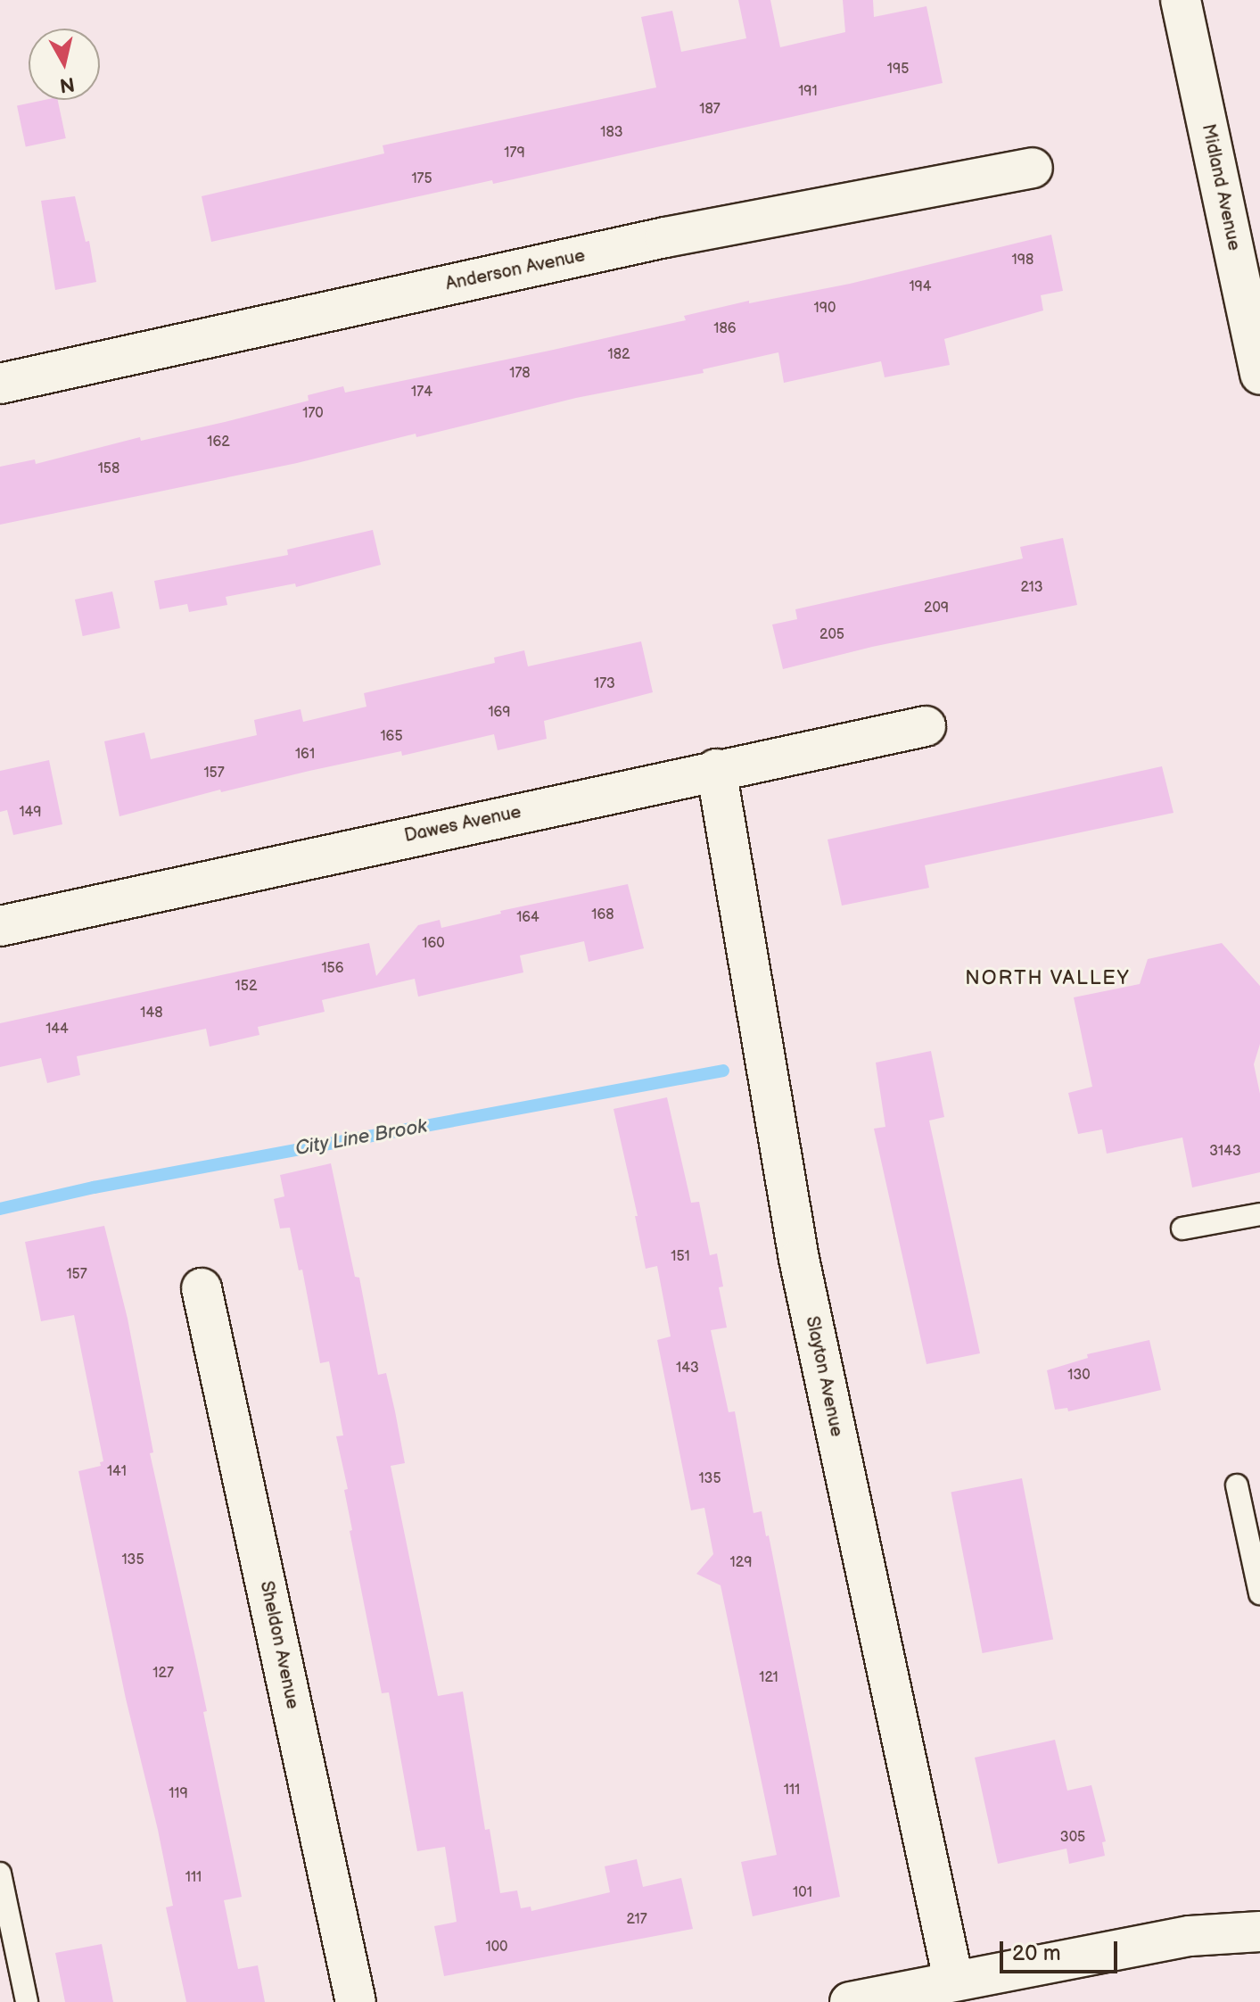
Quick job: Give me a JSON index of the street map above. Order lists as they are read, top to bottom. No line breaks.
{"streets":{"street":["Midland Avenue","Anderson Avenue","Dawes Avenue","Slayton Avenue","Sheldon Avenue"]},"crossings":[["Dawes Avenue","Slayton Avenue"]],"districts":["NORTH VALLEY"],"water":["City Line Brook"],"house_numbers":["195","191","187","183","179","175","198","194","190","186","182","178","174","170","162","158","213","209","205","173","169","165","161","157","149","168","164","160","156","152","148","144","3143","151","157","143","130","141","135","135","129","127","121","111","119","305","111","101","217","100"],"scale_bar":"20 m","north":"bottom"}
